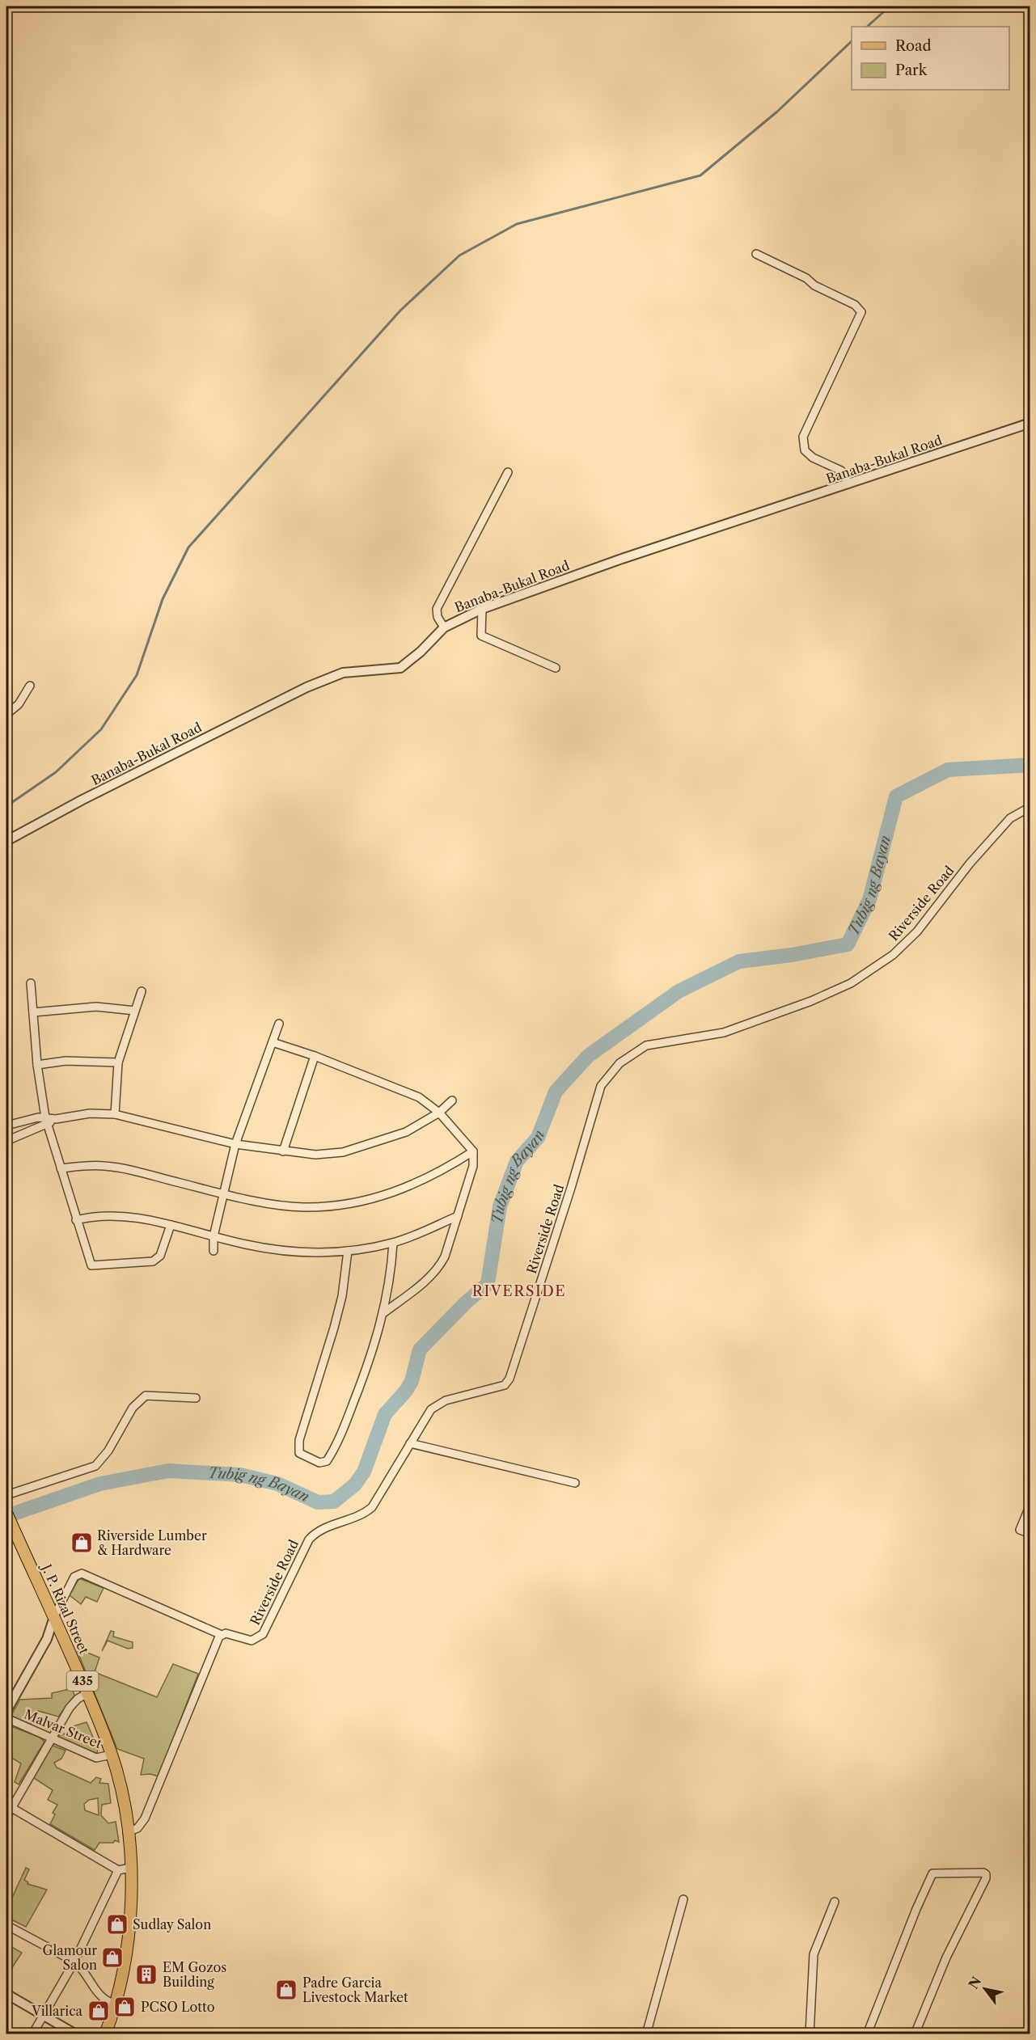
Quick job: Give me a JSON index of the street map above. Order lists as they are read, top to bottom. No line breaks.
{"streets":{"main road":["J. P. Rizal Street","435"],"street":["Banaba-Bukal Road","Riverside Road","Malvar Street"]},"crossings":[["Riverside Road","J. P. Rizal Street"],["J. P. Rizal Street","Malvar Street"]],"districts":["RIVERSIDE"],"water":["Tubig ng Bayan"],"places":{"shop":["Riverside Lumber & Hardware","Sudlay Salon","Glamour Salon","Padre Garcia Livestock Market","PCSO Lotto","Villarica"],"building":["EM Gozos Building"]},"legend":["Road","Park"],"north":"top left"}
